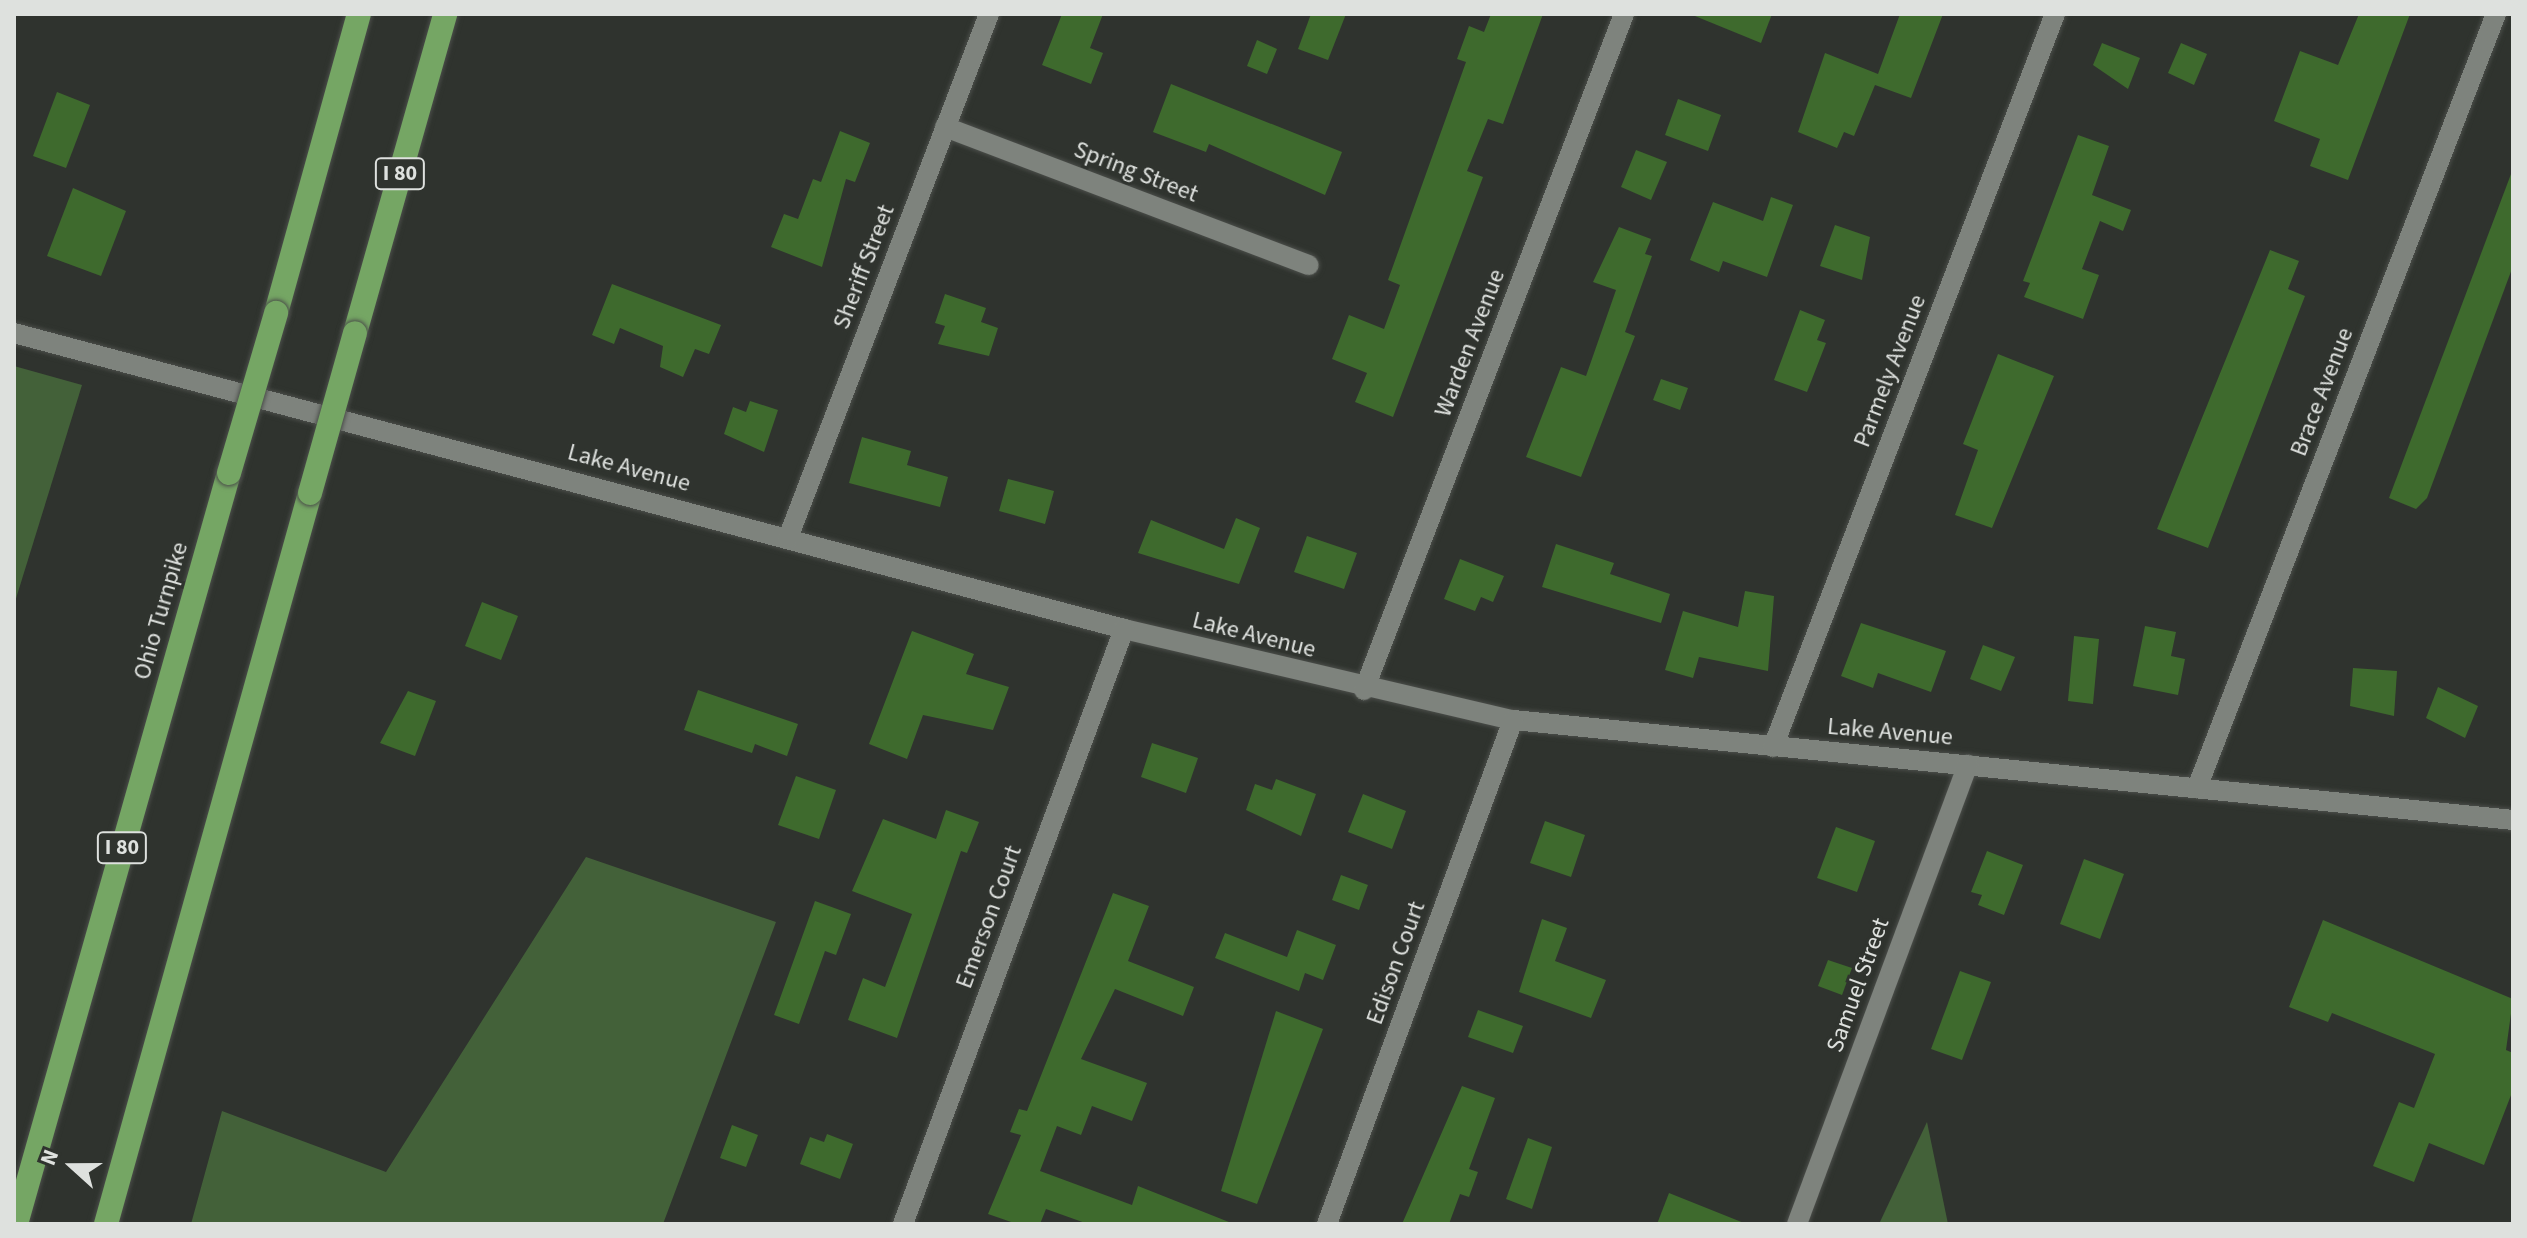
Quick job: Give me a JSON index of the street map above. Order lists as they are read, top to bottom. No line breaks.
{"streets":{"highway":["I 80","Ohio Turnpike"],"street":["Spring Street","Sheriff Street","Warden Avenue","Parmely Avenue","Brace Avenue","Lake Avenue","Emerson Court","Edison Court","Samuel Street"]},"crossings":[["Spring Street","Sheriff Street"],["Sheriff Street","Lake Avenue"],["Warden Avenue","Lake Avenue"],["Parmely Avenue","Lake Avenue"],["Brace Avenue","Lake Avenue"],["Lake Avenue","Emerson Court"],["Lake Avenue","Edison Court"],["Lake Avenue","Samuel Street"]],"north":"left"}
